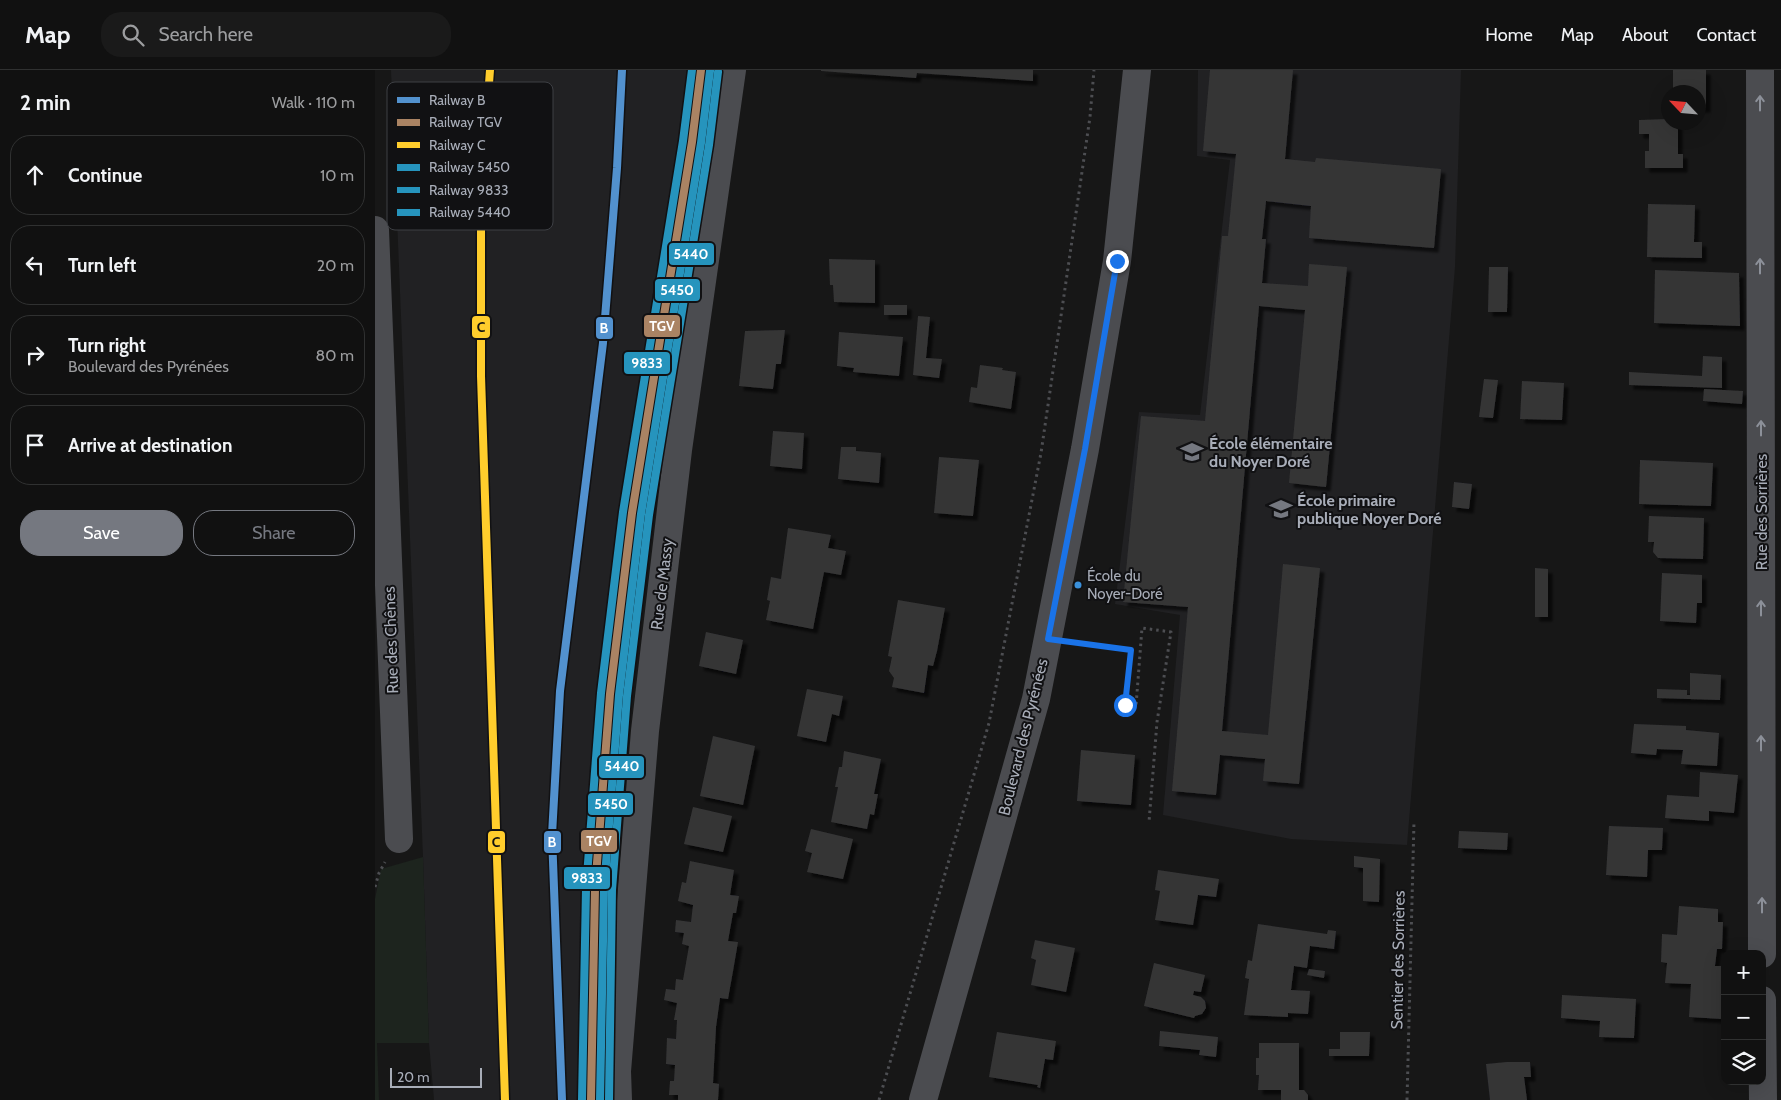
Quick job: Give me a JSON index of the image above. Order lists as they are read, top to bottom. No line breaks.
{"streets":{"street":["Rue des Sorrières","Rue de Massy","Rue des Chênes","Boulevard des Pyrénées"],"path":["Sentier des Sorrières"]},"one_way":["Rue des Sorrières"],"places":{"school or university":["École élémentaire du Noyer Doré","École primaire publique Noyer Doré"],"other":["École du Noyer-Doré"]},"lines":["rail line B","rail line TGV","rail line C","rail line 9833","rail line 5450","rail line 5440"],"legend":["Railway B","Railway TGV","Railway C","Railway 5450","Railway 9833","Railway 5440"],"scale_bar":"20 m","north":"top left","page":{"header":"Map","search":"Search here","nav":["Home","Map","About","Contact"],"heading":["2 min","Walk · 110 m"],"list":[["Continue","10 m"],["Turn left","20 m"],["Turn right","Boulevard des Pyrénées","80 m"],"Arrive at destination"],"buttons":["Save","Share"],"map_buttons":["+","−"],"scale":"20 m"}}
